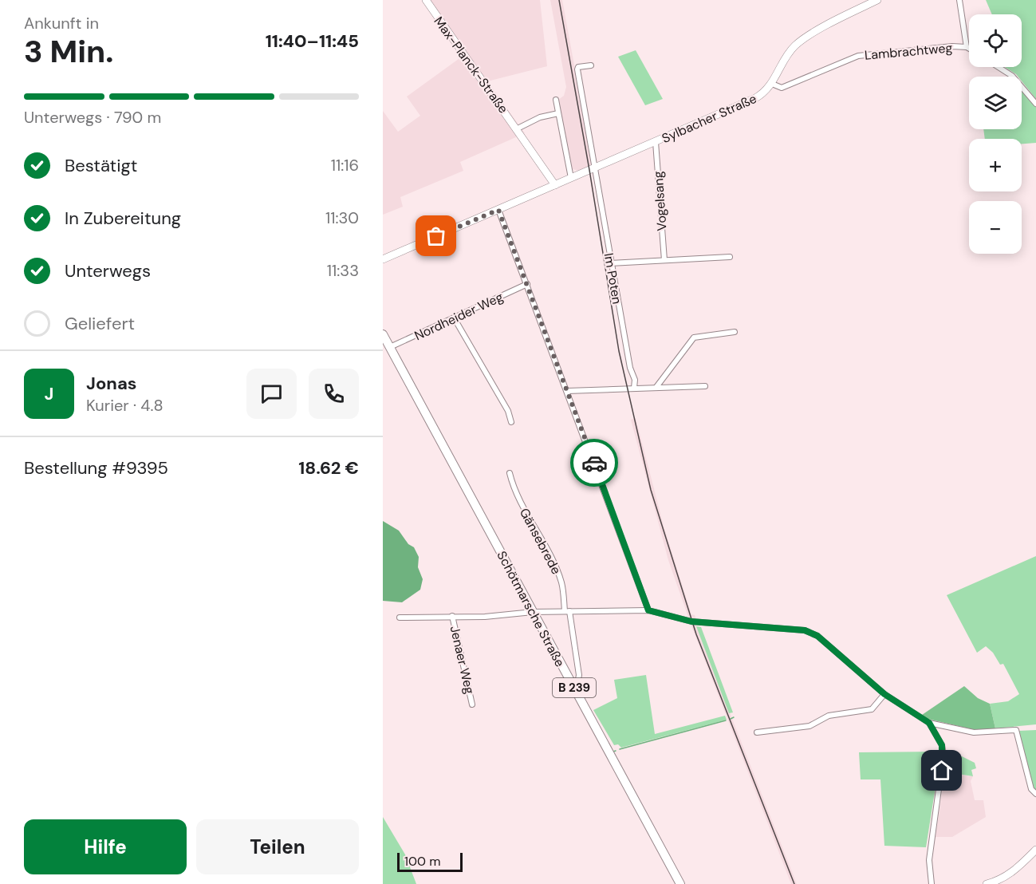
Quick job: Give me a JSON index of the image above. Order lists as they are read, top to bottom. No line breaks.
{"streets":{"main road":["Max-Planck-Straße","Sylbacher Straße","Schötmarsche Straße","B 239"],"street":["Lambrachtweg","Vogelsang","Im Poten","Nordheider Weg","Gänsebrede","Jenaer Weg"]},"crossings":[["Lambrachtweg","Sylbacher Straße"],["Max-Planck-Straße","Sylbacher Straße"],["Sylbacher Straße","Vogelsang"],["Sylbacher Straße","Im Poten"],["Nordheider Weg","Schötmarsche Straße"]],"scale_bar":"100 m","page":{"heading":["3 Min.","Ankunft in","11:40–11:45"],"panel":["Jonas","Kurier · 4.8","Bestellung #9395","18.62 €"],"map_buttons":["+","−"],"bar":"Unterwegs · 790 m","list":[["Bestätigt","11:16"],["In Zubereitung","11:30"],["Unterwegs","11:33"],"Geliefert"],"round":"J","buttons":["Hilfe","Teilen"],"scale":"100 m"}}
